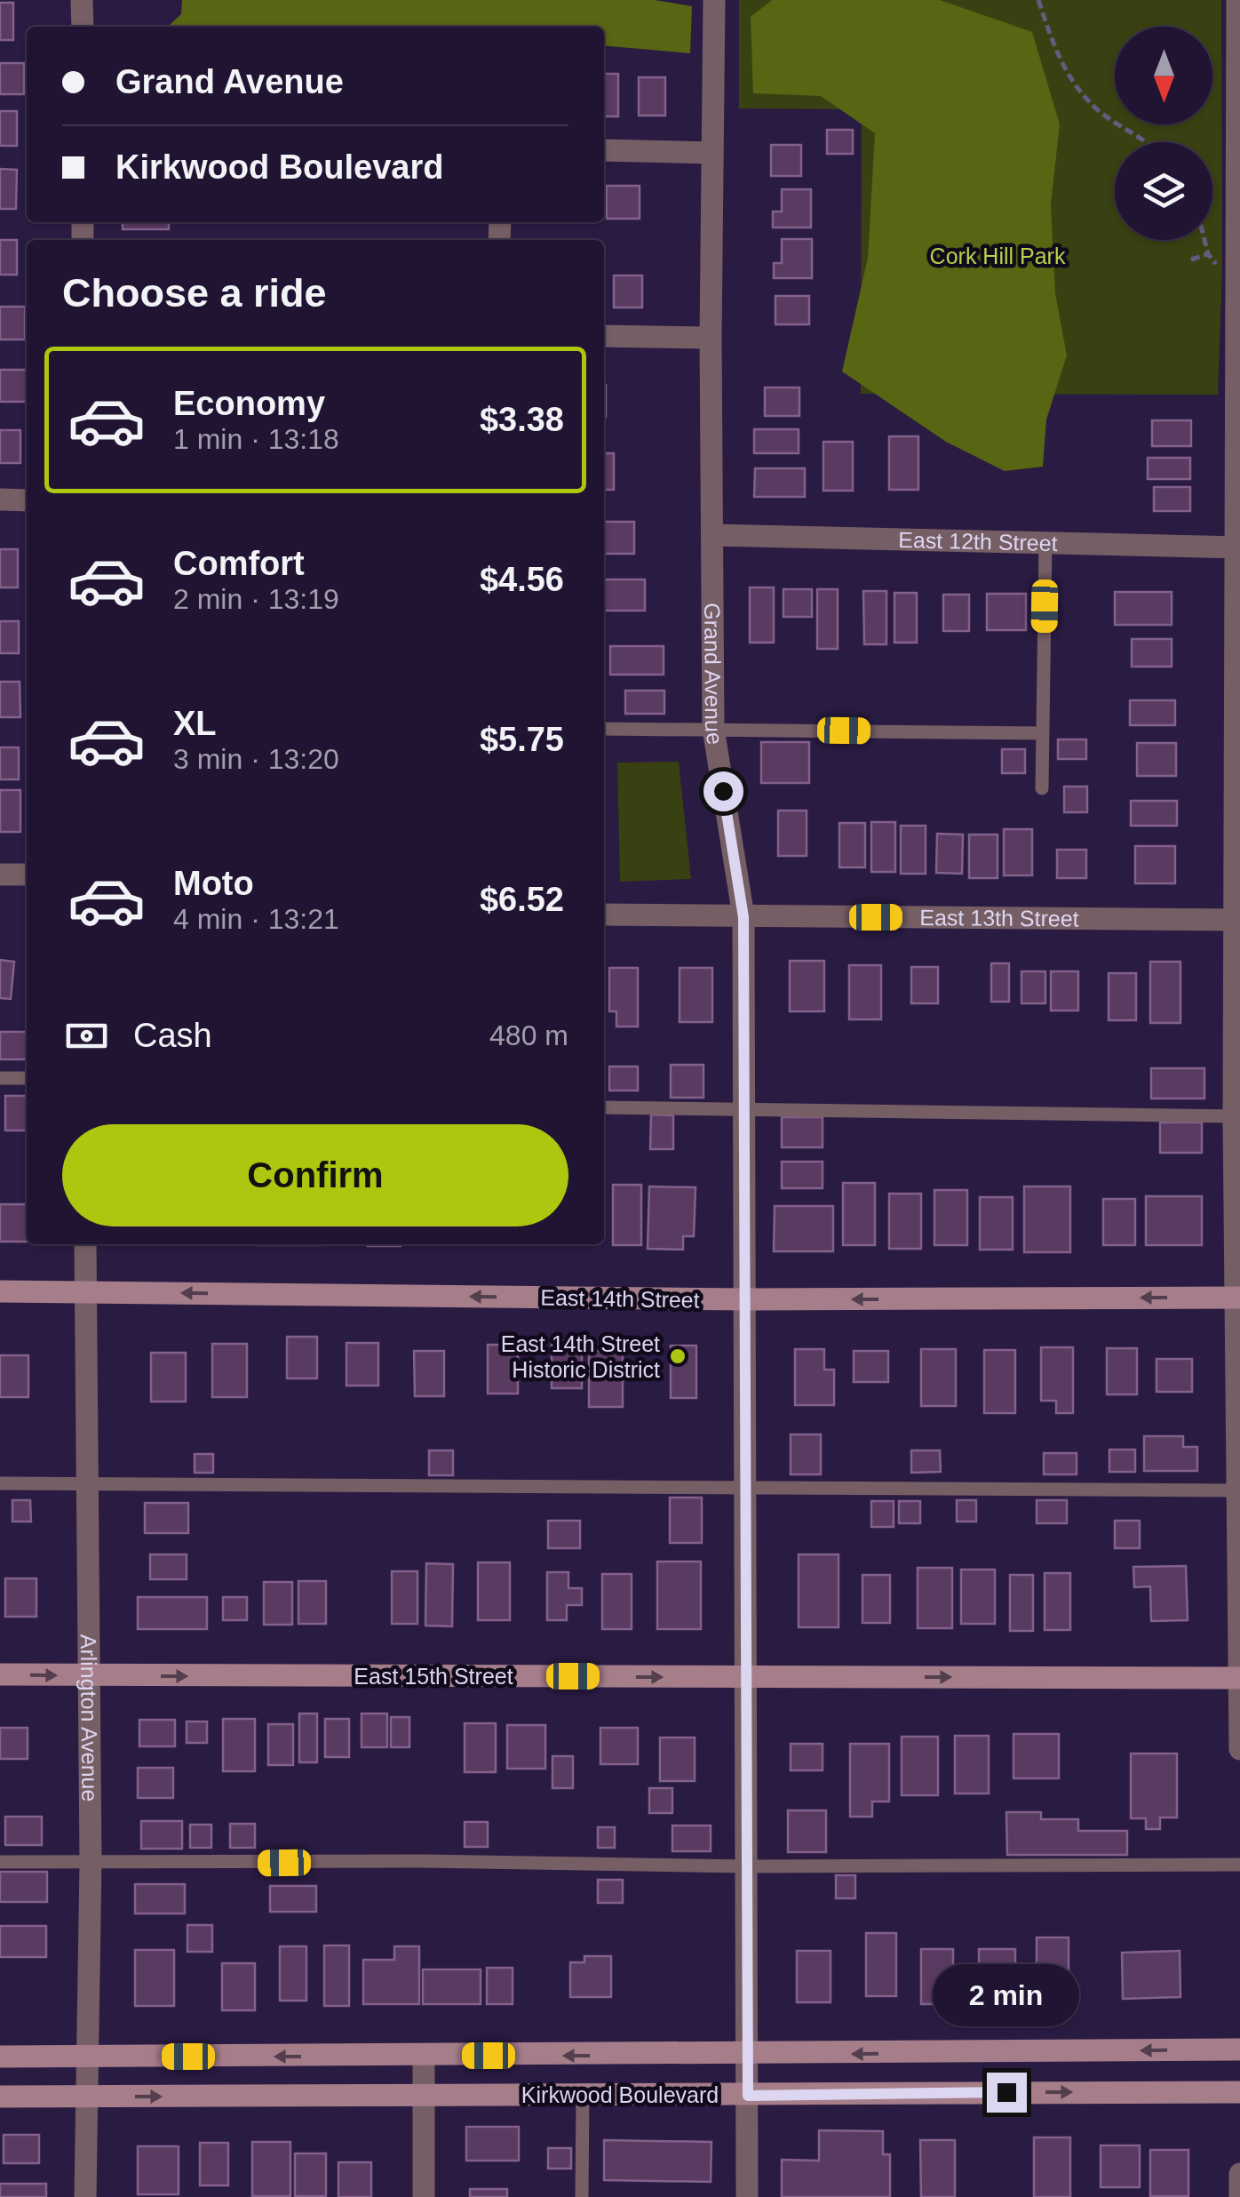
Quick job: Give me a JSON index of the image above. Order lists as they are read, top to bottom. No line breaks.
{"streets":{"street":["East 12th Street","Grand Avenue","East 13th Street","East 14th Street","East 15th Street","Arlington Avenue","Kirkwood Boulevard"]},"crossings":[["East 12th Street","Grand Avenue"],["Grand Avenue","East 13th Street"],["Grand Avenue","East 14th Street"],["Grand Avenue","East 15th Street"],["Grand Avenue","Kirkwood Boulevard"],["East 14th Street","Arlington Avenue"],["East 15th Street","Arlington Avenue"],["Arlington Avenue","Kirkwood Boulevard"]],"one_way":["East 14th Street","East 15th Street"],"parks":["Cork Hill Park"],"places":["East 14th Street Historic District"],"north":"bottom","page":{"banner":["Grand Avenue","Kirkwood Boulevard"],"heading":"Choose a ride","list":[{"name":"Economy","note":"1 min · 13:18","value":"$3.38"},{"name":"Comfort","note":"2 min · 13:19","value":"$4.56"},{"name":"XL","note":"3 min · 13:20","value":"$5.75"},{"name":"Moto","note":"4 min · 13:21","value":"$6.52"}],"pay":["Cash","480 m"],"buttons":"Confirm","bubble":"2 min"}}
